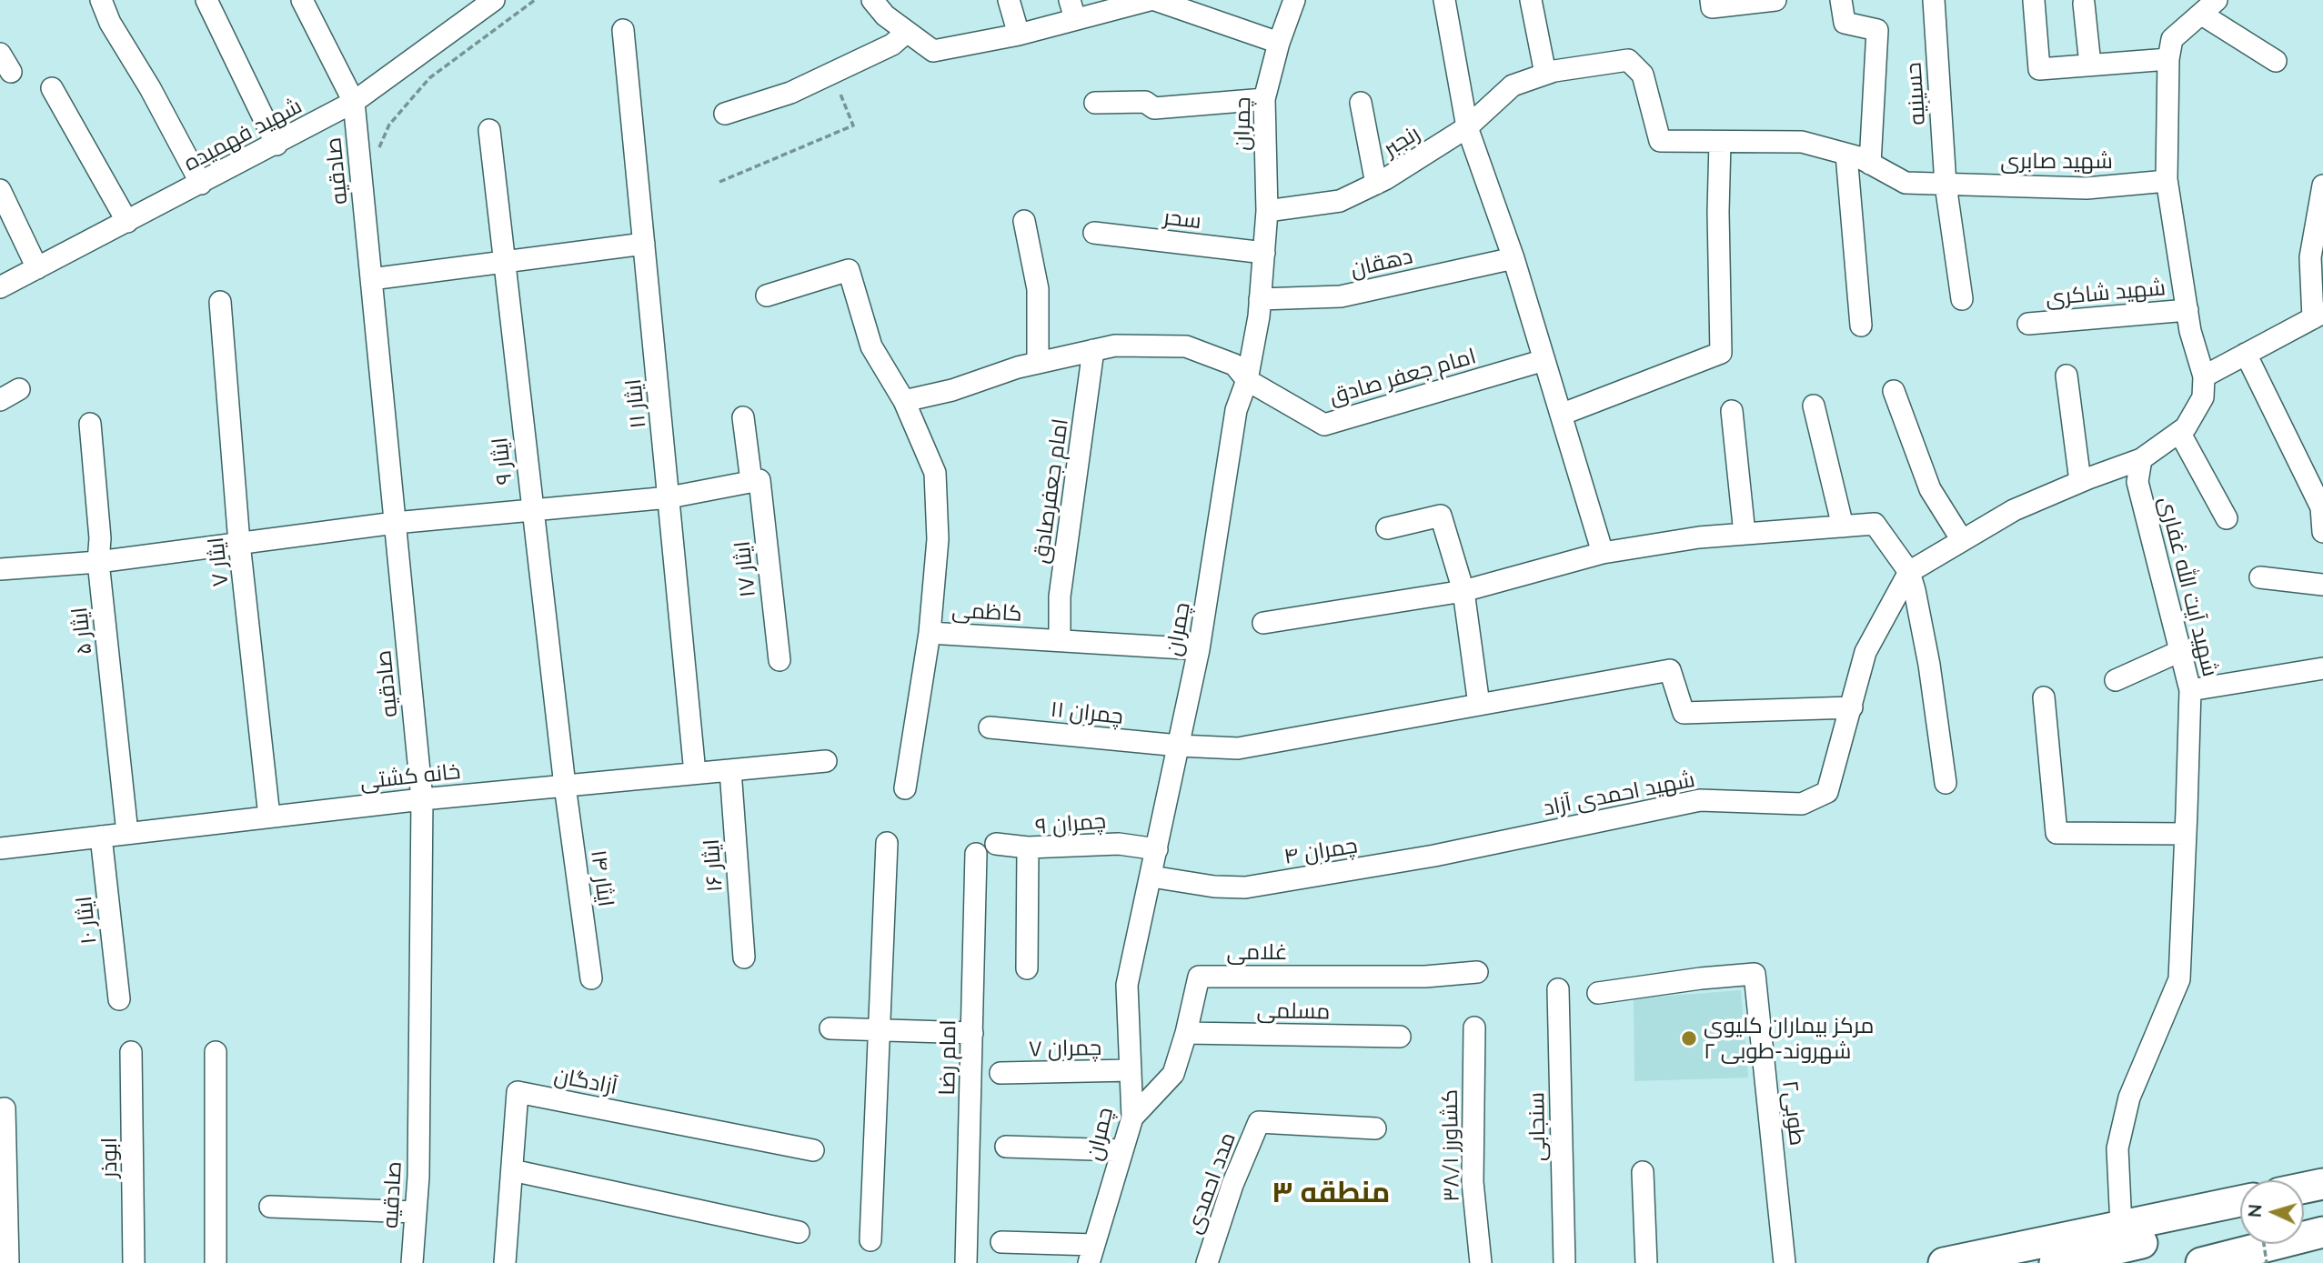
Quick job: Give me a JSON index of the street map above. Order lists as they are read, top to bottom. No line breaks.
{"streets":{"street":["حسینیه","چمران","شهید فهمیده","رنجبر","شهید صابری","صادقیه","سحر","دهقان","شهید شاکری","امام جعفر صادق","ایثار ۱۱","ایثار ۹","امام جعفرصادق","ایثار ۷","ایثار ۱۷","شهید آیت الله غفاری","کاظمی","ایثار ۵","چمران ۱۱","خانه کشتی","شهید احمدی آزاد","چمران ۹","چمران ۴","ایثار ۱۶","ایثار ۱۴","ایثار ۱۰","غلامی","مسلمی","چمران ۷","امام رضا","آزادگان","طوبی۲","سنجابی","کشاورز ۳۸/۱","ابوذر","مدد احمدی"]},"crossings":[["حسینیه","شهید صابری"],["چمران","رنجبر"],["چمران","سحر"],["چمران","دهقان"],["چمران","امام جعفر صادق"],["چمران","کاظمی"],["چمران","چمران ۱۱"],["چمران","چمران ۹"],["چمران","چمران ۴"],["چمران","غلامی"],["چمران","چمران ۷"],["شهید فهمیده","صادقیه"],["رنجبر","شهید صابری"],["صادقیه","خانه کشتی"],["امام جعفر صادق","امام جعفرصادق"],["ایثار ۱۱","خانه کشتی"],["ایثار ۹","خانه کشتی"],["ایثار ۹","ایثار ۱۴"],["امام جعفرصادق","کاظمی"],["ایثار ۷","خانه کشتی"],["ایثار ۵","خانه کشتی"],["چمران ۱۱","شهید احمدی آزاد"],["خانه کشتی","ایثار ۱۶"],["خانه کشتی","ایثار ۱۴"],["خانه کشتی","ایثار ۱۰"],["شهید احمدی آزاد","چمران ۴"],["غلامی","مسلمی"]],"districts":["منطقه ۳"],"places":["مرکز بیماران کلیوی شهروند-طوبی ۲"],"north":"left"}
